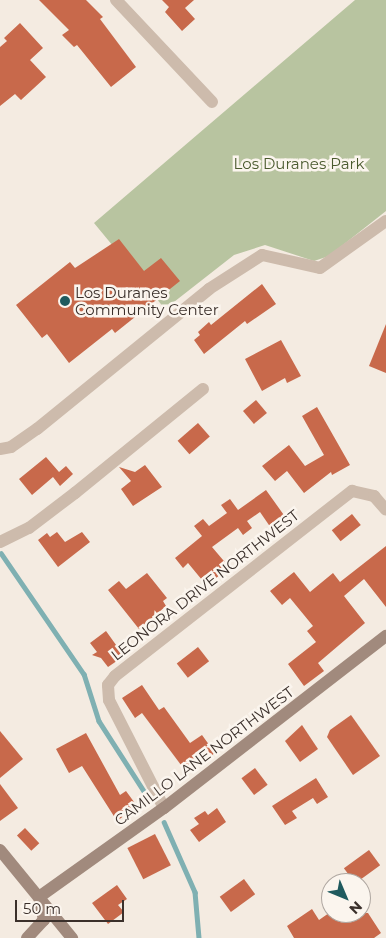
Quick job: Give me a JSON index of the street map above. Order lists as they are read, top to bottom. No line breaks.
{"streets":{"street":["LEONORA DRIVE NORTHWEST","CAMILLO LANE NORTHWEST"]},"crossings":[["LEONORA DRIVE NORTHWEST","CAMILLO LANE NORTHWEST"]],"parks":["Los Duranes Park"],"places":["Los Duranes Community Center"],"scale_bar":"50 m","north":"bottom right"}
